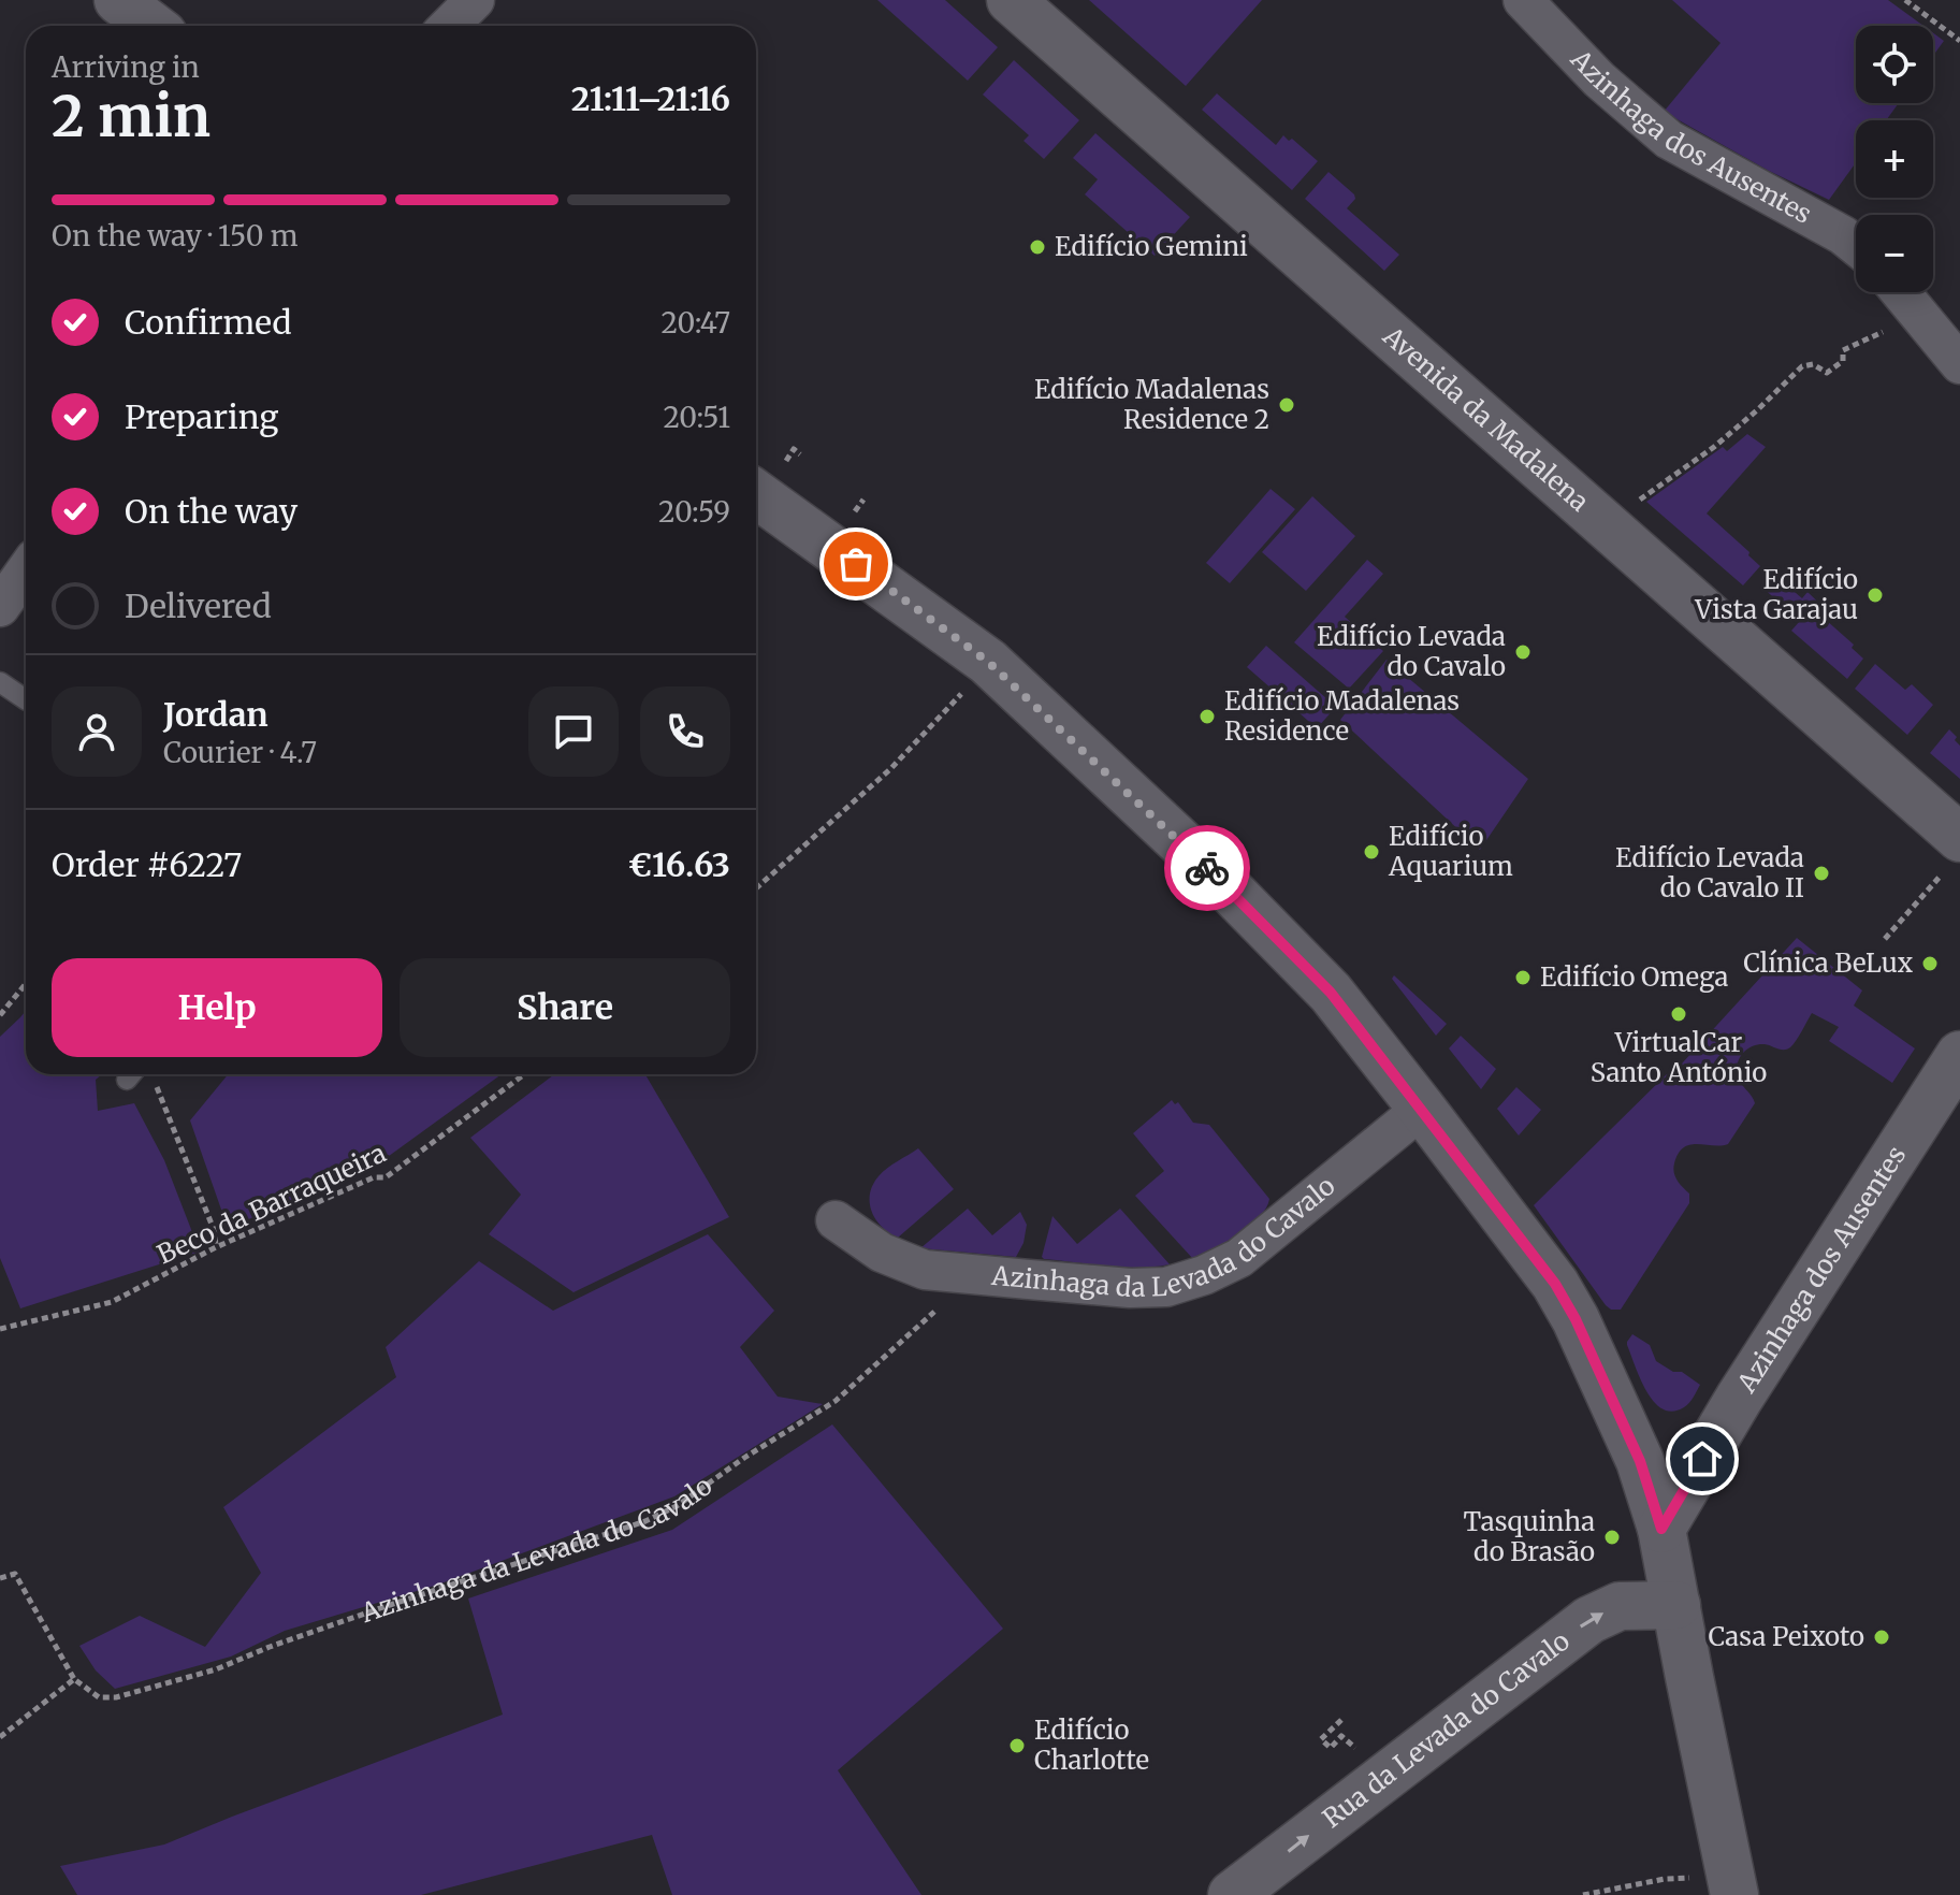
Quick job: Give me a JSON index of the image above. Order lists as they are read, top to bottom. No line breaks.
{"streets":{"street":["Azinhaga dos Ausentes","Avenida da Madalena","Azinhaga da Levada do Cavalo","Rua da Levada do Cavalo"],"path":["Beco da Barraqueira"]},"one_way":["Rua da Levada do Cavalo"],"places":["Edifício Gemini","Edifício Madalenas Residence 2","Edifício Vista Garajau","Edifício Levada do Cavalo","Edifício Madalenas Residence","Edifício Aquarium","Edifício Levada do Cavalo II","Clínica BeLux","Edifício Omega","VirtualCar Santo António","Tasquinha do Brasão","Casa Peixoto","Edifício Charlotte"],"page":{"map_buttons":["+","−"],"heading":["2 min","Arriving in","21:11–21:16"],"panel":["Jordan","Courier · 4.7","Order #6227","€16.63"],"bar":"On the way · 150 m","list":[["Confirmed","20:47"],["Preparing","20:51"],["On the way","20:59"],"Delivered"],"buttons":["Help","Share"]}}
